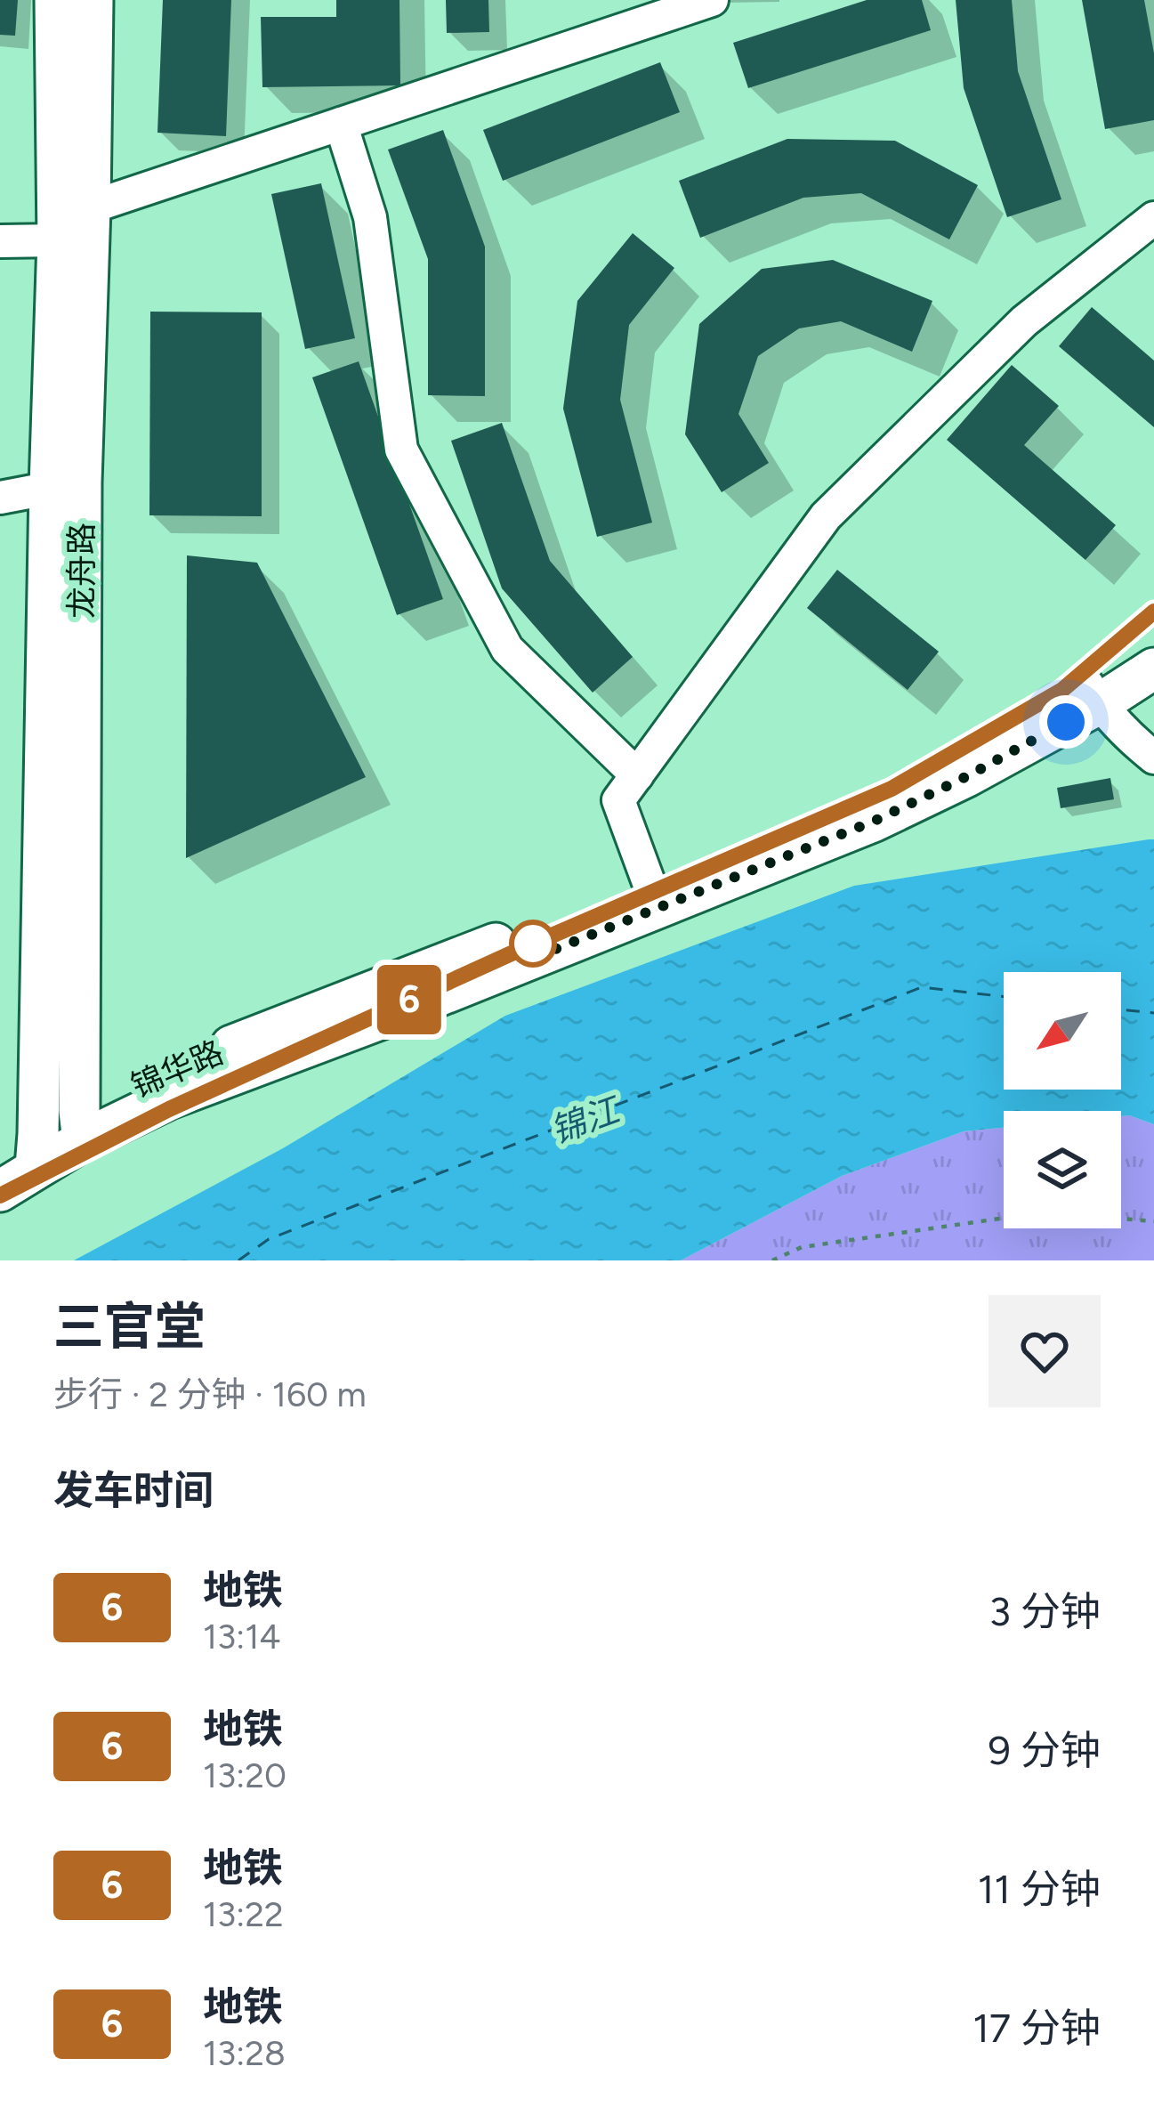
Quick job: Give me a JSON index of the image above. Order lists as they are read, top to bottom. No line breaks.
{"streets":{"main road":["龙舟路","锦华路"]},"crossings":[["龙舟路","锦华路"]],"water":["锦江"],"lines":["metro line 6"],"north":"bottom left","page":{"on_map":"6","heading":[["三官堂","步行 · 2 分钟 · 160 m"],"发车时间"],"list":[{"mark":"6","name":"地铁","note":"13:14","value":"3 分钟"},{"mark":"6","name":"地铁","note":"13:20","value":"9 分钟"},{"mark":"6","name":"地铁","note":"13:22","value":"11 分钟"},{"mark":"6","name":"地铁","note":"13:28","value":"17 分钟"}]}}
